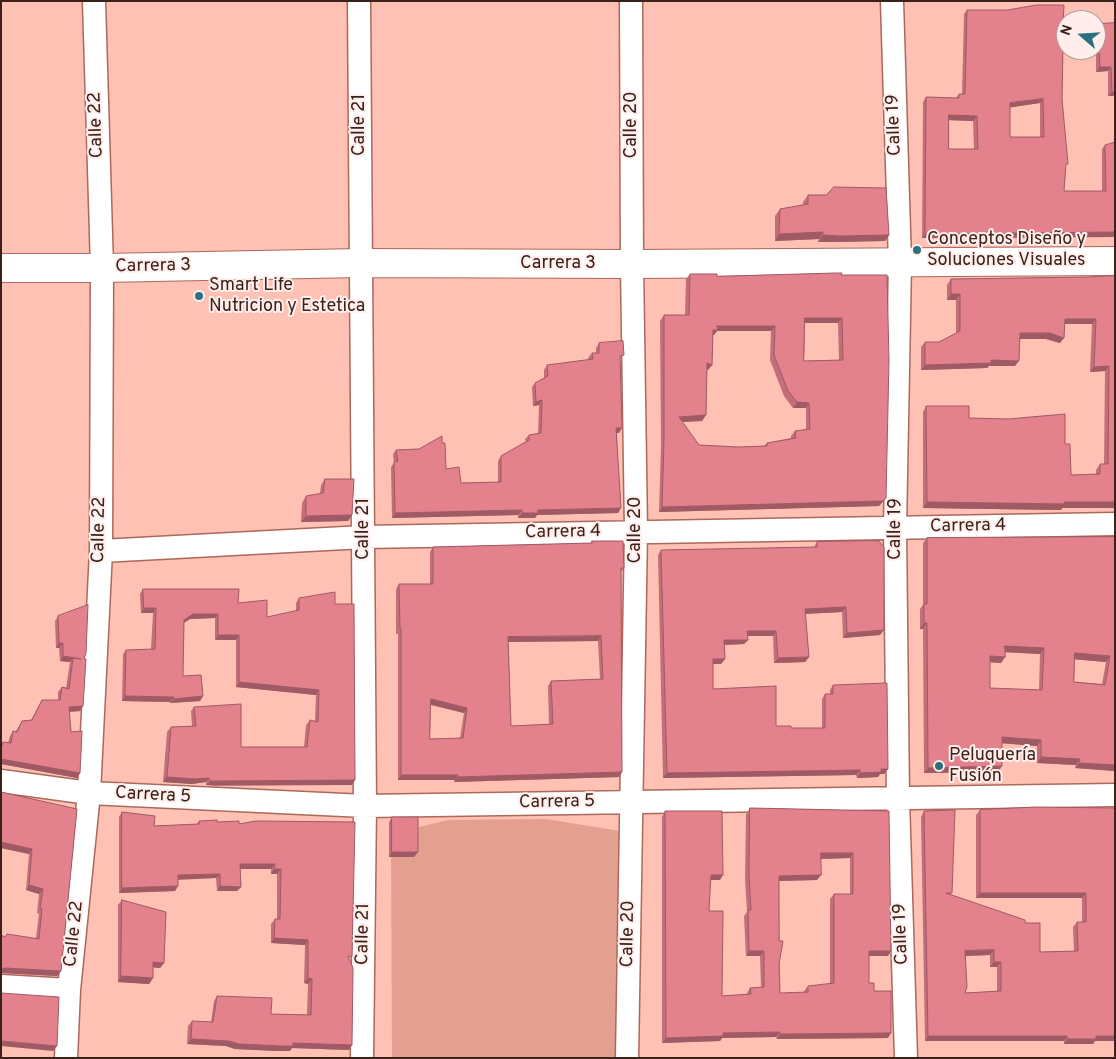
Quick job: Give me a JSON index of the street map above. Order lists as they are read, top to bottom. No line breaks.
{"streets":{"main road":["Carrera 3"],"street":["Calle 22","Calle 21","Calle 20","Calle 19","Carrera 4","Carrera 5"]},"crossings":[["Calle 22","Carrera 3"],["Calle 22","Carrera 4"],["Calle 22","Carrera 5"],["Calle 21","Carrera 3"],["Calle 21","Carrera 4"],["Calle 21","Carrera 5"],["Calle 20","Carrera 3"],["Calle 20","Carrera 4"],["Calle 20","Carrera 5"],["Calle 19","Carrera 3"],["Calle 19","Carrera 4"],["Calle 19","Carrera 5"]],"places":["Conceptos Diseño y Soluciones Visuales","Smart Life Nutricion y Estetica","Peluquería Fusión"],"north":"left"}
